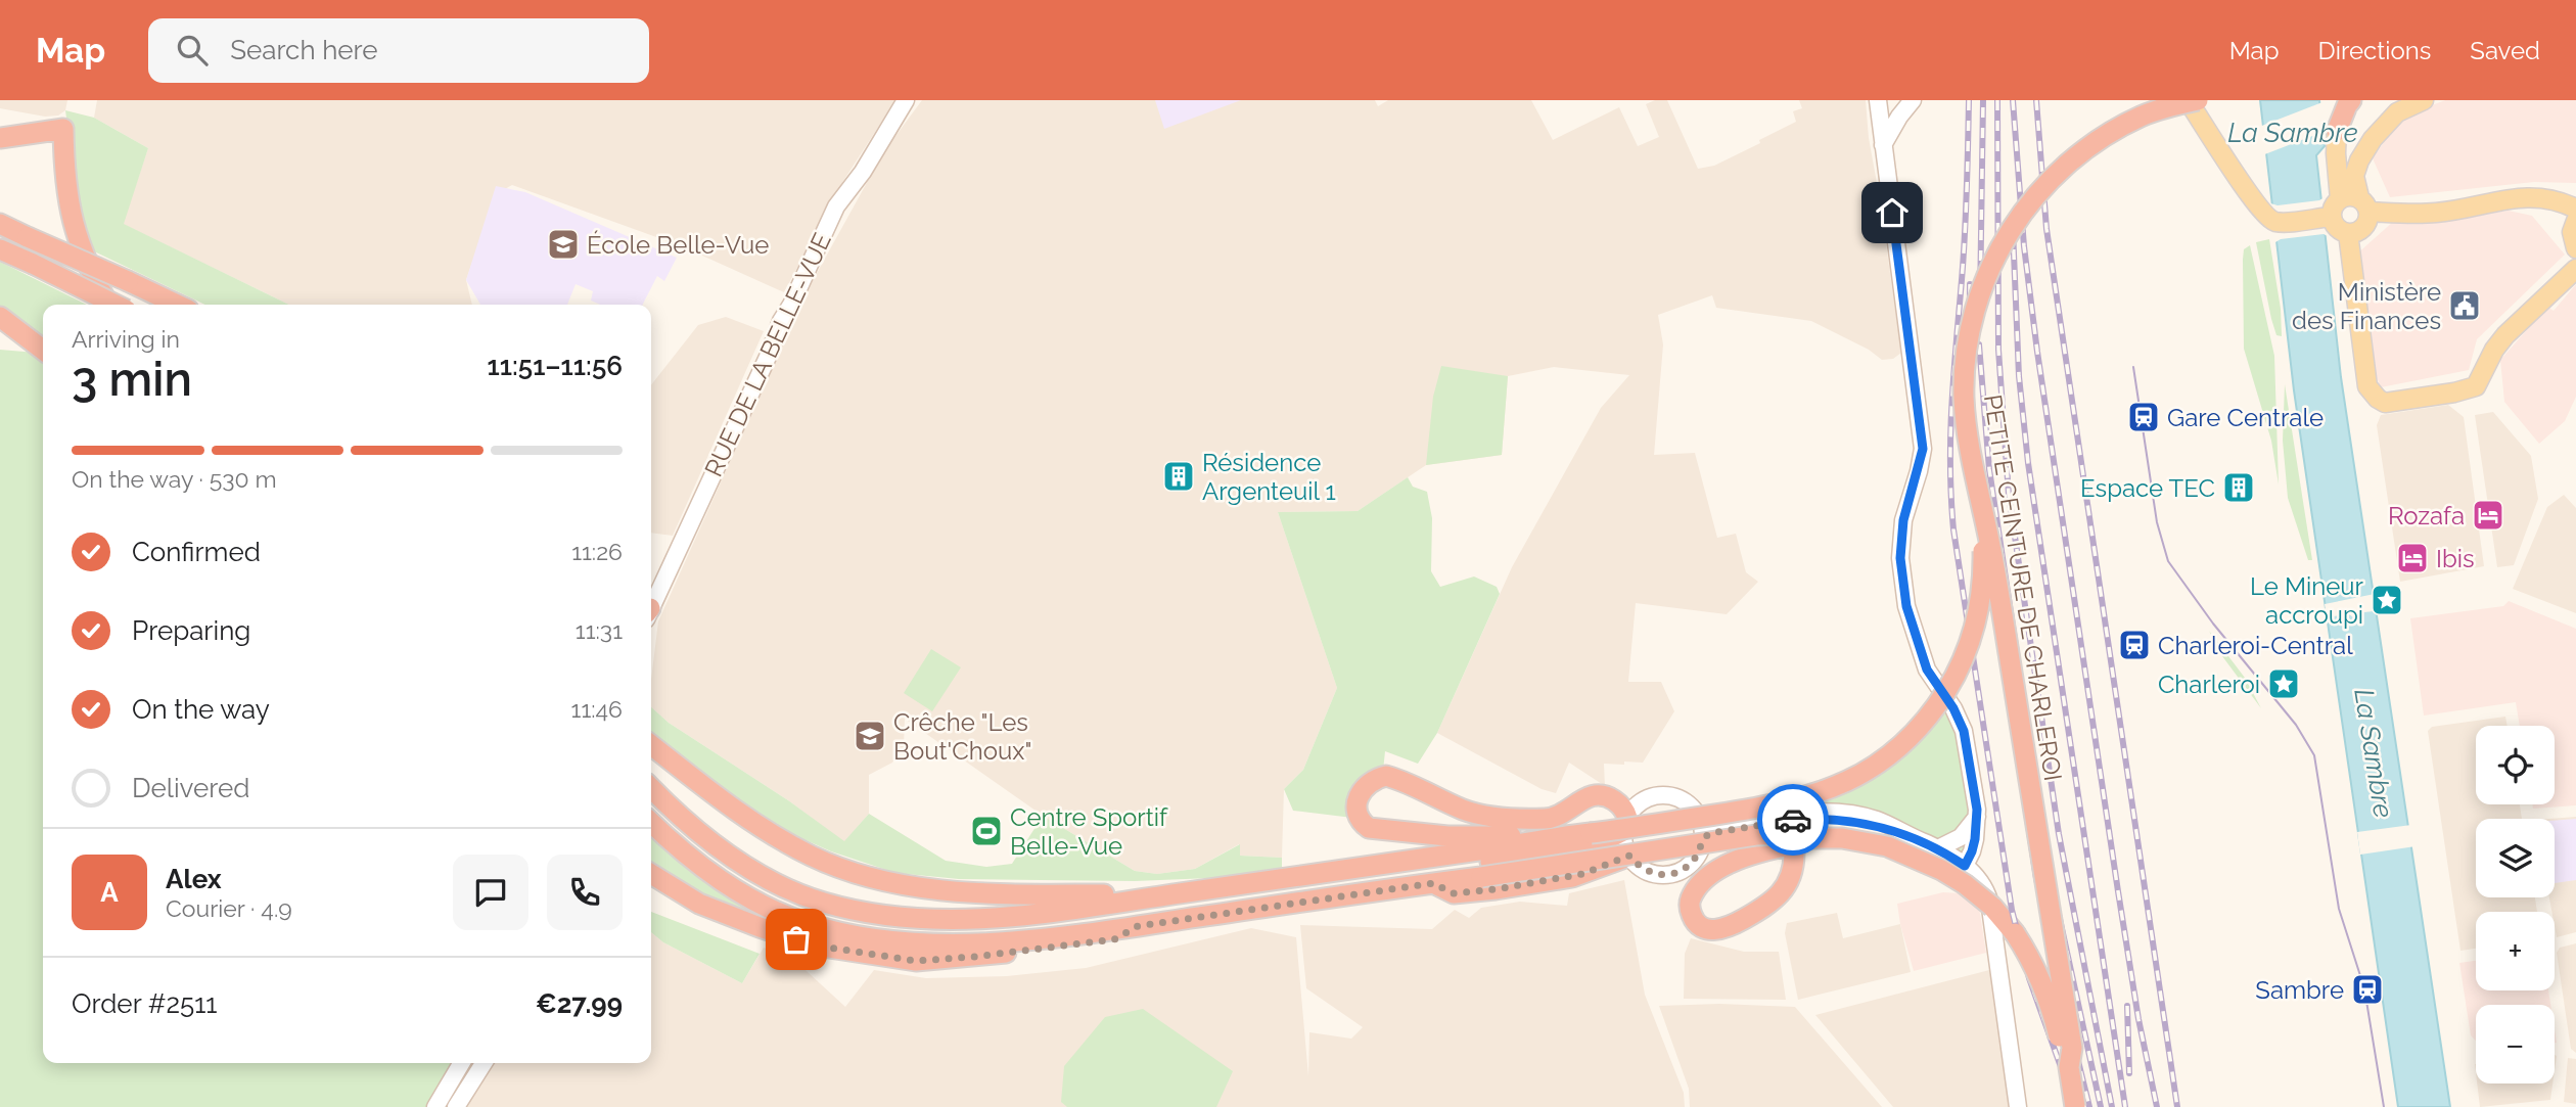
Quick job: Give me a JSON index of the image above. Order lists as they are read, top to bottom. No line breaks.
{"streets":{"highway":["PETITE CEINTURE DE CHARLEROI"],"street":["RUE DE LA BELLE-VUE"]},"water":["La Sambre"],"places":{"school or university":["École Belle-Vue","Crêche \"Les Bout'Choux\""],"public building":["Ministère des Finances"],"station":["Gare Centrale","Charleroi-Central","Sambre"],"building":["Résidence Argenteuil 1","Espace TEC"],"hotel":["Rozafa","Ibis"],"place":["Le Mineur accroupi","Charleroi"],"sports":["Centre Sportif Belle-Vue"]},"page":{"header":"Map","search":"Search here","nav":["Map","Directions","Saved"],"heading":["3 min","Arriving in","11:51–11:56"],"panel":["Alex","Courier · 4.9","Order #2511","€27.99"],"bar":"On the way · 530 m","list":[["Confirmed","11:26"],["Preparing","11:31"],["On the way","11:46"],"Delivered"],"map_buttons":["+","−"],"round":"A"}}
